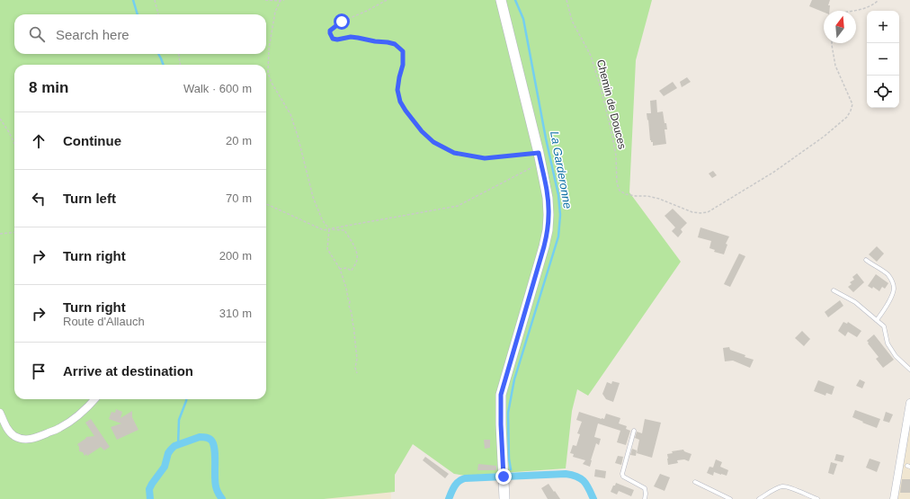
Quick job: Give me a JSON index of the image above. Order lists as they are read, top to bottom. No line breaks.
{"streets":{"path":["Chemin de Douces"]},"water":["La Garderonne"],"north":"top","page":{"map_buttons":["+","−"],"search":"Search here","heading":["8 min","Walk · 600 m"],"list":[["Continue","20 m"],["Turn left","70 m"],["Turn right","200 m"],["Turn right","Route d'Allauch","310 m"],"Arrive at destination"]}}
